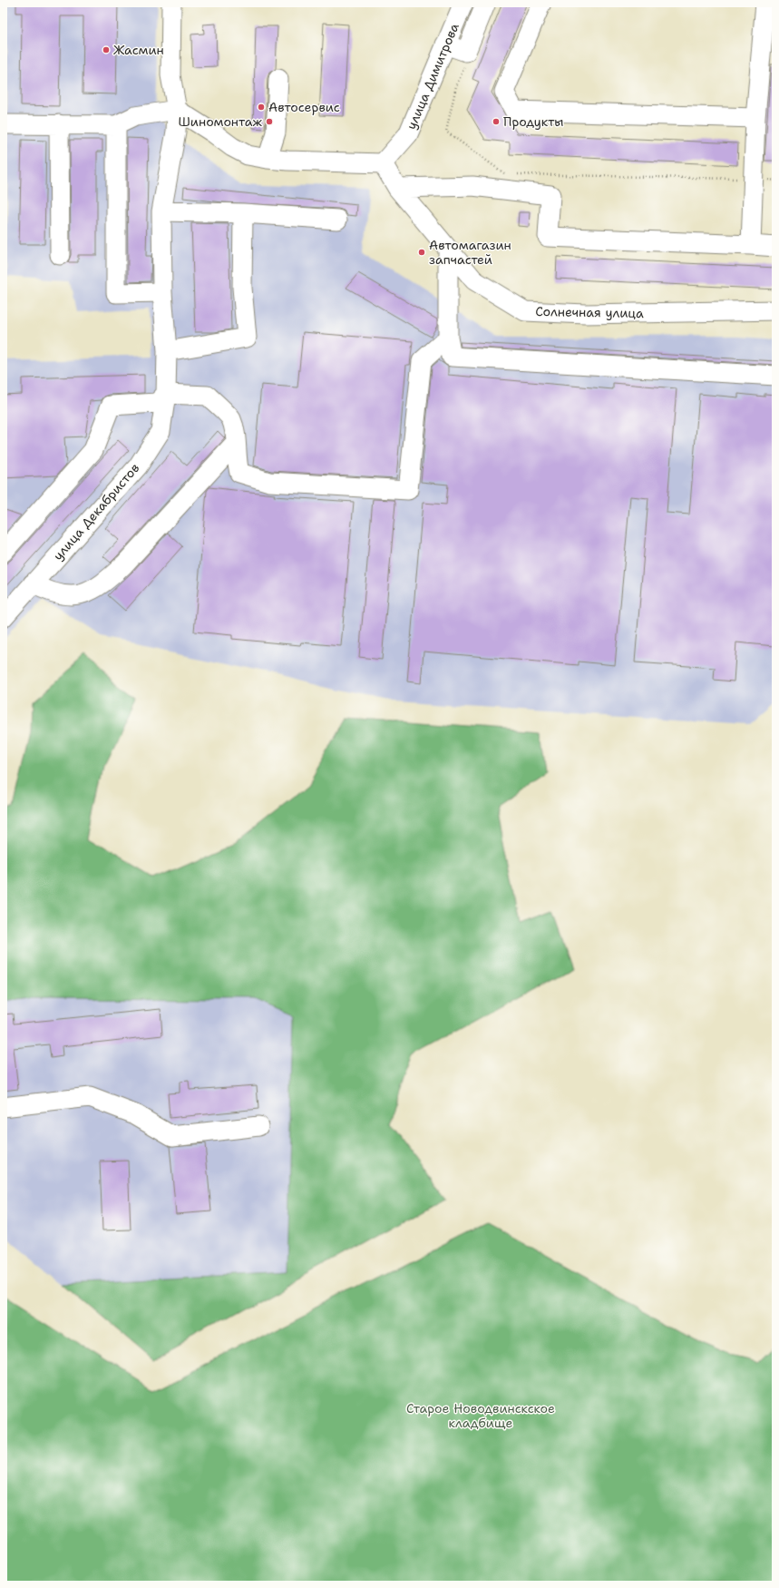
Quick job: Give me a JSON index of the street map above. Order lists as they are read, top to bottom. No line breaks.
{"streets":{"street":["улица Димитрова","Солнечная улица","улица Декабристов"]},"crossings":[["улица Димитрова","Солнечная улица"]],"parks":["Старое Новодвинскское кладбище"],"places":["Жасмин","Автосервис","Шиномонтаж","Продукты","Автомагазин запчастей"]}
